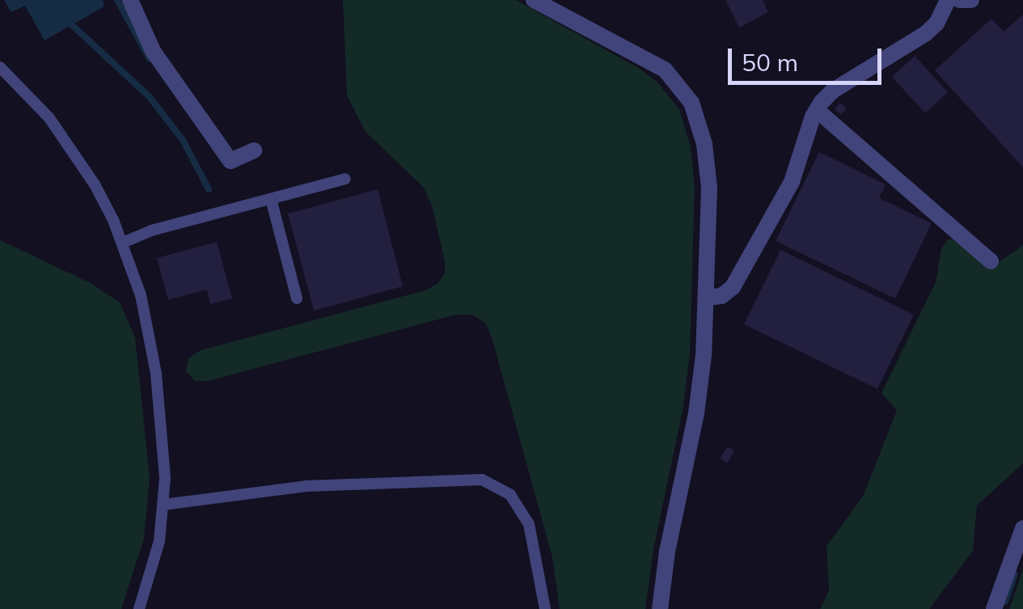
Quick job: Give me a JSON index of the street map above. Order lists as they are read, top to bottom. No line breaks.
{"scale_bar":"50 m"}
